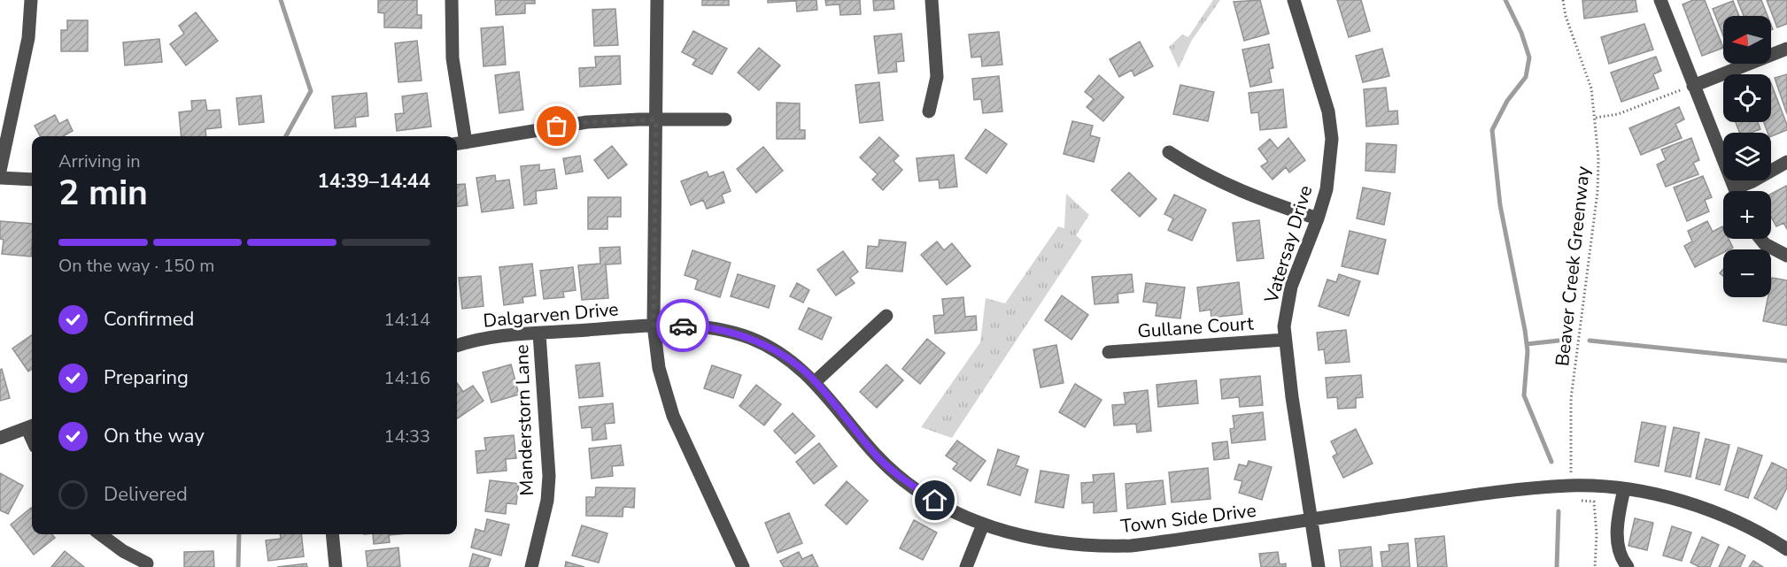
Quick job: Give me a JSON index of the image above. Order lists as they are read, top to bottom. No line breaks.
{"streets":{"street":["Vatersay Drive","Dalgarven Drive","Gullane Court","Manderstorn Lane","Town Side Drive"],"path":["Beaver Creek Greenway"]},"crossings":[["Vatersay Drive","Gullane Court"],["Vatersay Drive","Town Side Drive"],["Dalgarven Drive","Manderstorn Lane"],["Dalgarven Drive","Town Side Drive"]],"north":"left","page":{"map_buttons":["+","−"],"heading":["2 min","Arriving in","14:39–14:44"],"bar":"On the way · 150 m","list":[["Confirmed","14:14"],["Preparing","14:16"],["On the way","14:33"],"Delivered"]}}
